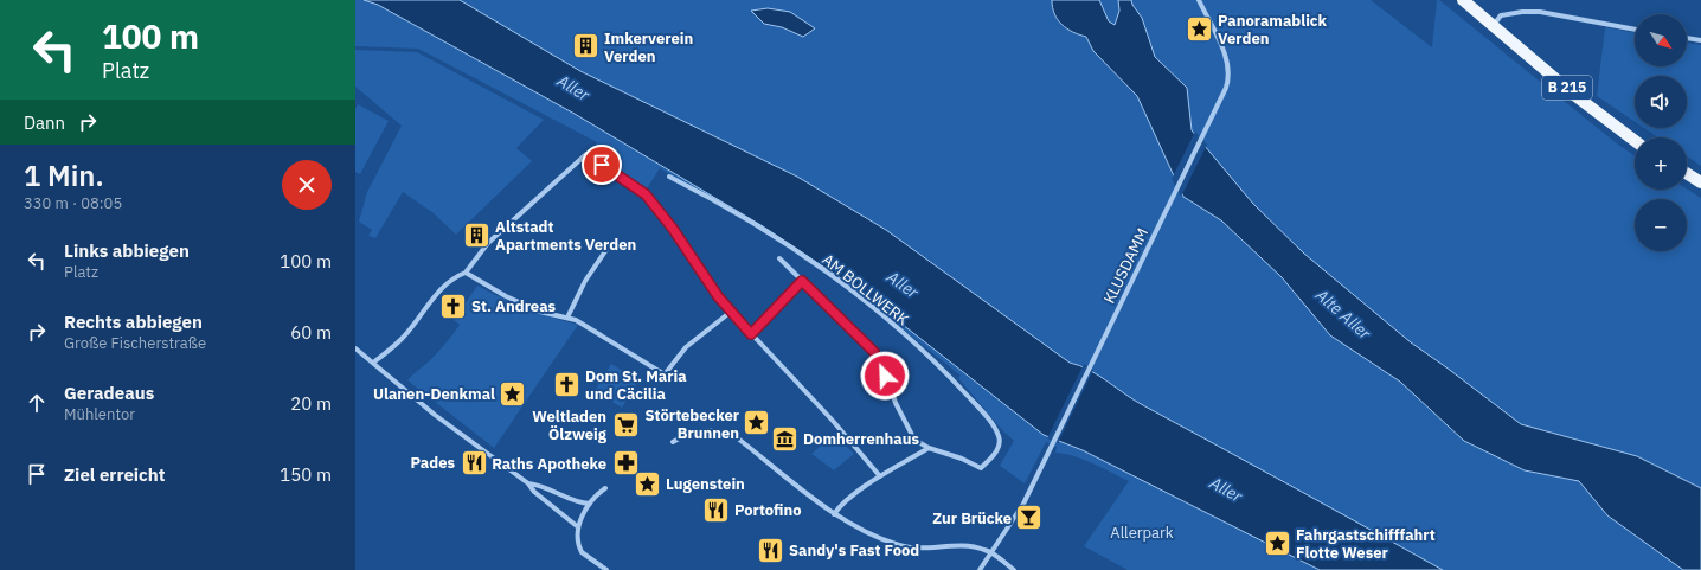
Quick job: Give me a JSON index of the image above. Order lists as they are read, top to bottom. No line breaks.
{"streets":{"main road":["B 215"],"street":["KLUSDAMM","AM BOLLWERK"]},"water":["Aller","Alte Aller"],"parks":["Allerpark"],"places":{"place":["Panoramablick Verden","Ulanen-Denkmal","Störtebecker Brunnen","Lugenstein","Fahrgastschifffahrt Flotte Weser"],"building":["Imkerverein Verden","Altstadt Apartments Verden"],"church":["St. Andreas","Dom St. Maria und Cäcilia"],"supermarket":["Weltladen Ölzweig"],"museum":["Domherrenhaus"],"restaurant":["Pades","Portofino","Sandy's Fast Food"],"pharmacy":["Raths Apotheke"],"bar":["Zur Brücke"]},"north":"bottom right","page":{"turn":["100 m","Platz"],"map_buttons":["+","−"],"then":"Dann","heading":["1 Min.","330 m · 08:05"],"list":[{"name":"Links abbiegen","note":"Platz","value":"100 m"},{"name":"Rechts abbiegen","note":"Große Fischerstraße","value":"60 m"},{"name":"Geradeaus","note":"Mühlentor","value":"20 m"},{"name":"Ziel erreicht","value":"150 m"}]}}
